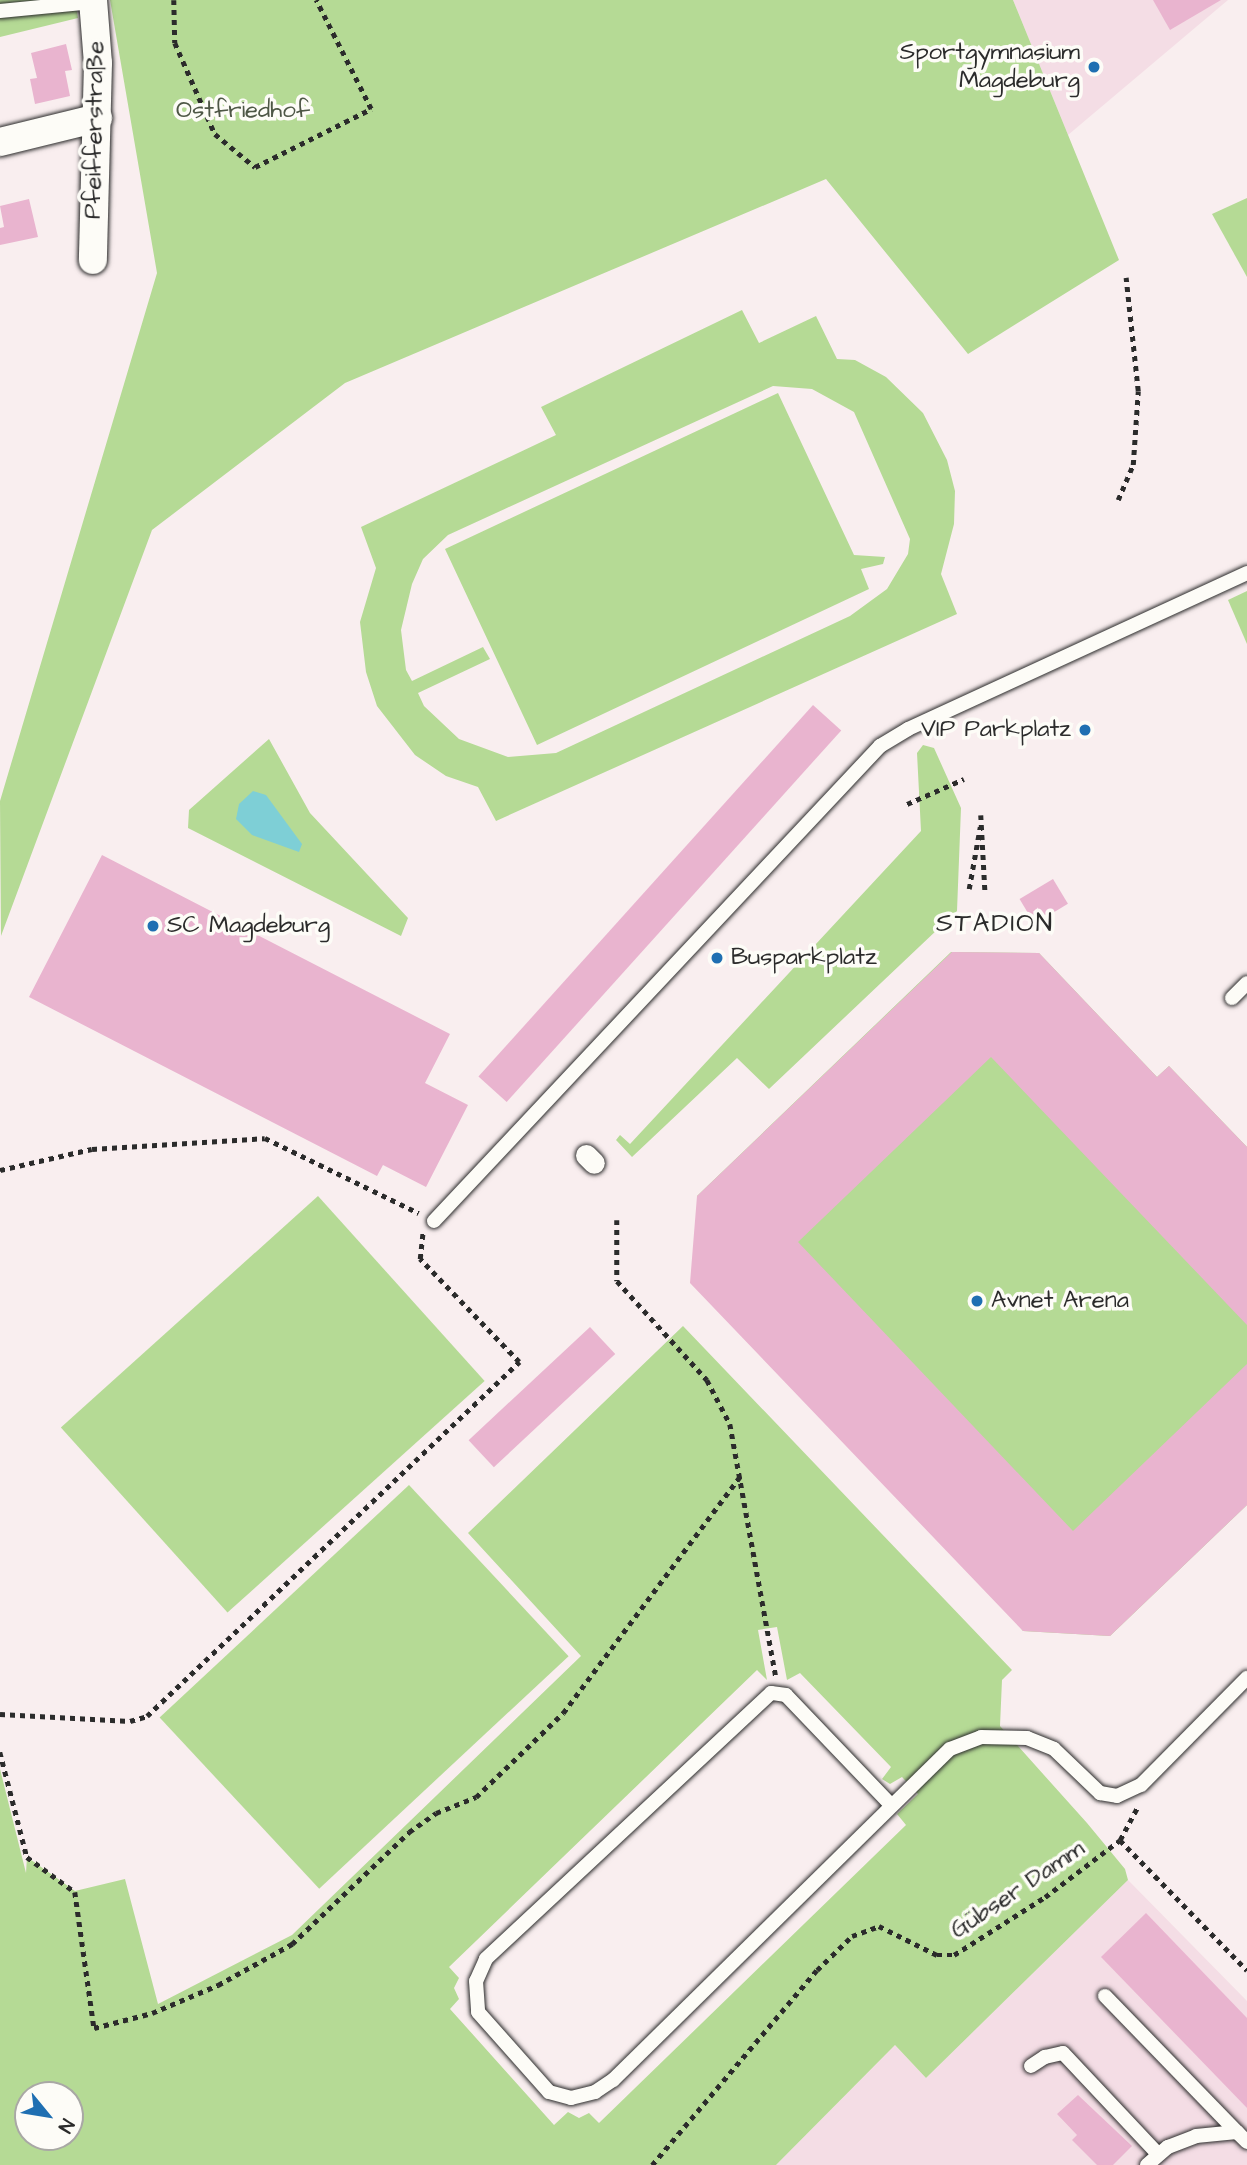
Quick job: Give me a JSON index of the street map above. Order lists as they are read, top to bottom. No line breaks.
{"streets":{"street":["Pfeifferstraße"],"path":["Gübser Damm"]},"districts":["STADION"],"parks":["Ostfriedhof"],"places":["Sportgymnasium Magdeburg","VIP Parkplatz","SC Magdeburg","Busparkplatz","Avnet Arena"],"north":"bottom right"}
